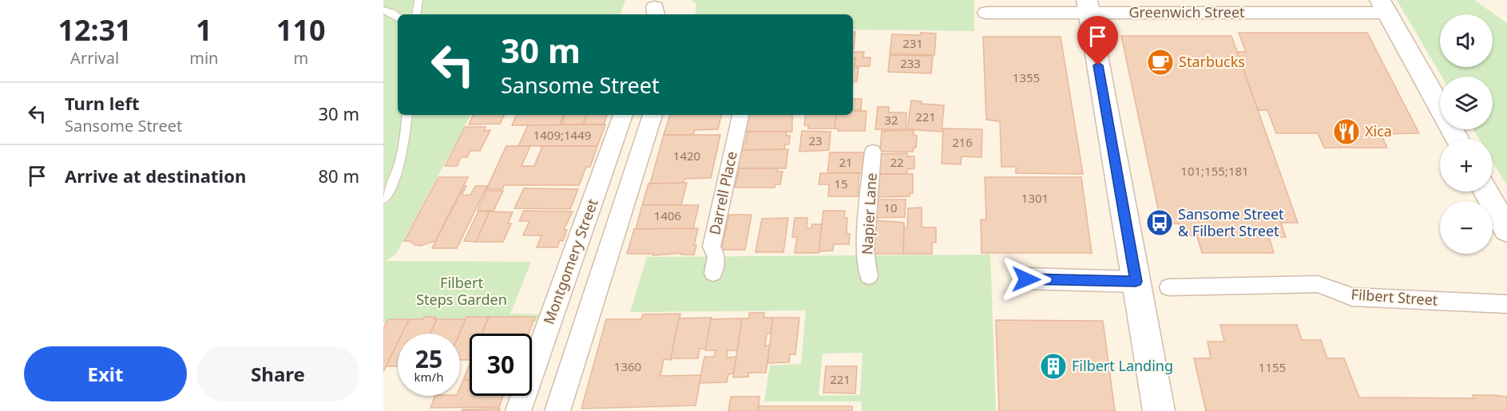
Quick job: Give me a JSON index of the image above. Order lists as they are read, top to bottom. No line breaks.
{"streets":{"street":["Greenwich Street","Darrell Place","Napier Lane","Montgomery Street","Filbert Street"]},"parks":["Filbert Steps Garden"],"places":{"cafe":["Starbucks"],"restaurant":["Xica"],"bus stop":["Sansome Street & Filbert Street"],"building":["Filbert Landing"]},"house_numbers":["231","233","1355","221","32","1409;1449","23","216","1420","21","22","101;155;181","15","1301","10","1406","1360","1155","221"],"page":{"eta":["12:31","Arrival","1","min","110","m"],"map_buttons":["+","−"],"turn":["30 m","Sansome Street"],"list":[{"name":"Turn left","note":"Sansome Street","value":"30 m"},{"name":"Arrive at destination","value":"80 m"}],"speed":"25 km/h","limit":"30","buttons":["Exit","Share"]}}
